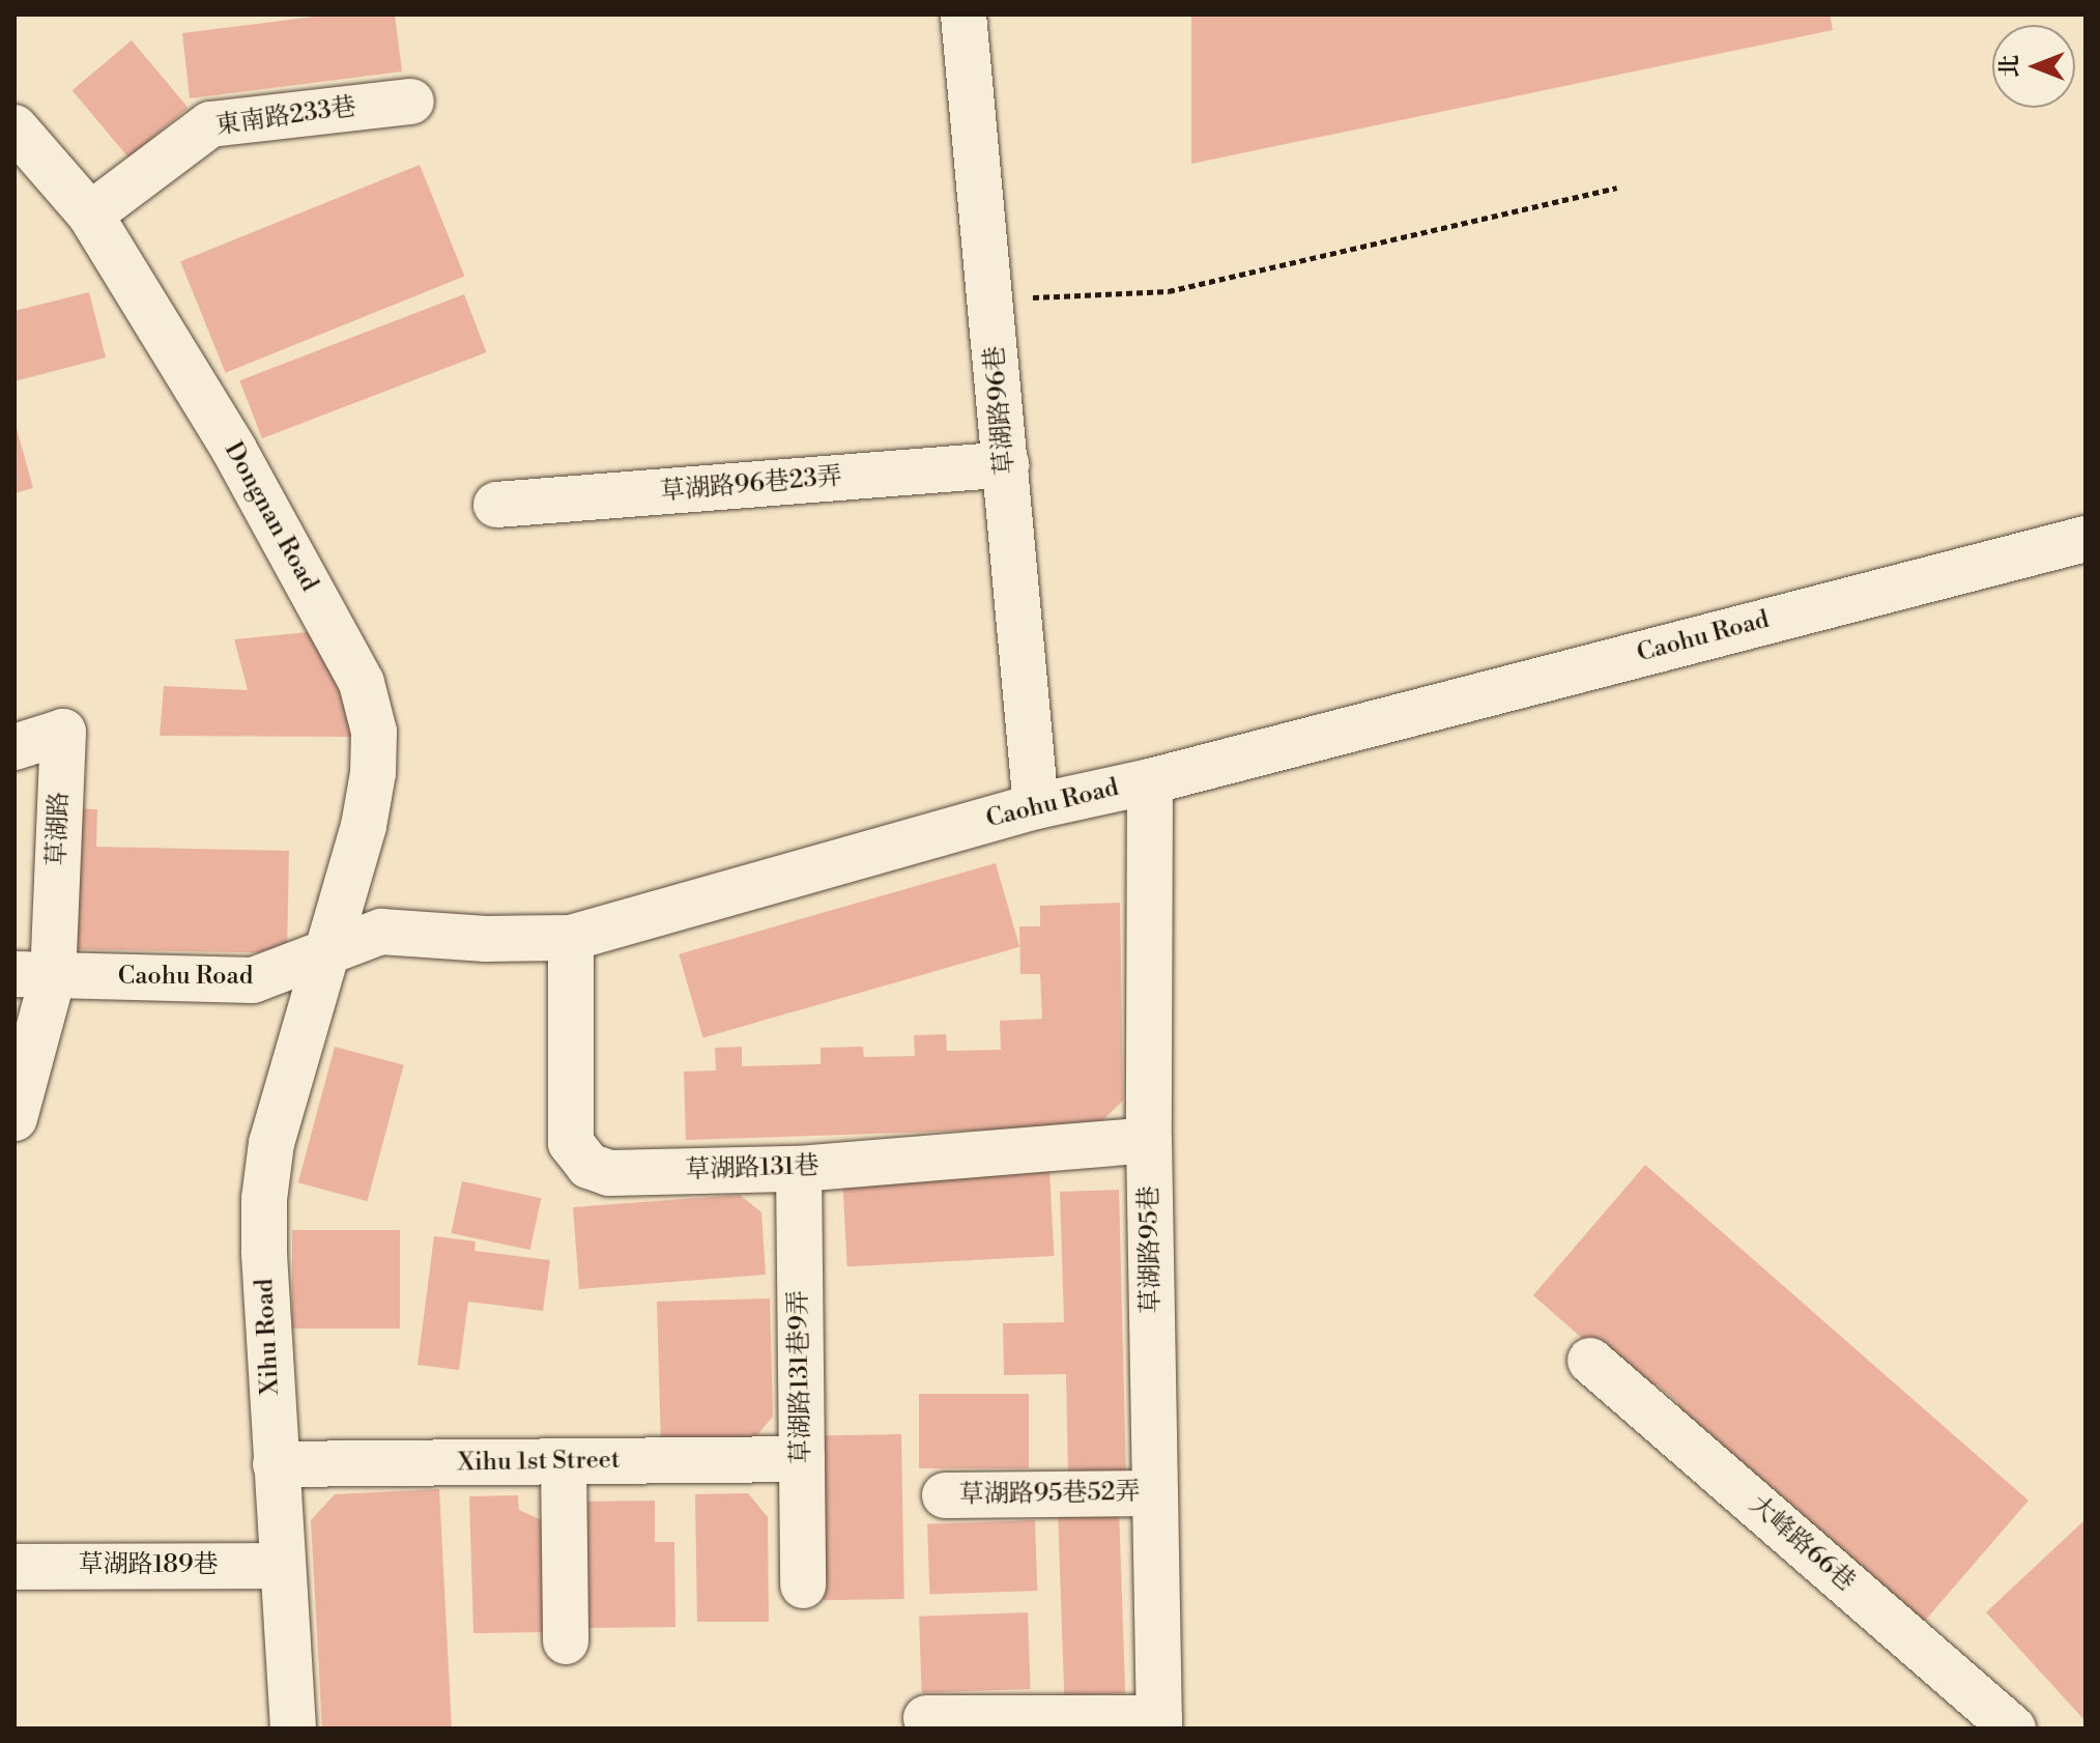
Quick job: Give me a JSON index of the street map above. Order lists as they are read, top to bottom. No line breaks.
{"streets":{"street":["東南路233巷","草湖路96巷","草湖路96巷23弄","Dongnan Road","Caohu Road","草湖路","草湖路131巷","草湖路95巷","Xihu Road","草湖路131巷9弄","Xihu 1st Street","草湖路95巷52弄","大峰路66巷","草湖路189巷"]},"crossings":[["東南路233巷","Dongnan Road"],["草湖路96巷","草湖路96巷23弄"],["草湖路96巷","Caohu Road"],["Dongnan Road","Caohu Road"],["Dongnan Road","Xihu Road"],["Caohu Road","草湖路"],["Caohu Road","草湖路131巷"],["Caohu Road","草湖路95巷"],["Caohu Road","Xihu Road"],["草湖路131巷","草湖路95巷"],["草湖路131巷","草湖路131巷9弄"],["草湖路95巷","草湖路95巷52弄"],["Xihu Road","Xihu 1st Street"],["Xihu Road","草湖路189巷"],["草湖路131巷9弄","Xihu 1st Street"]],"north":"left"}
